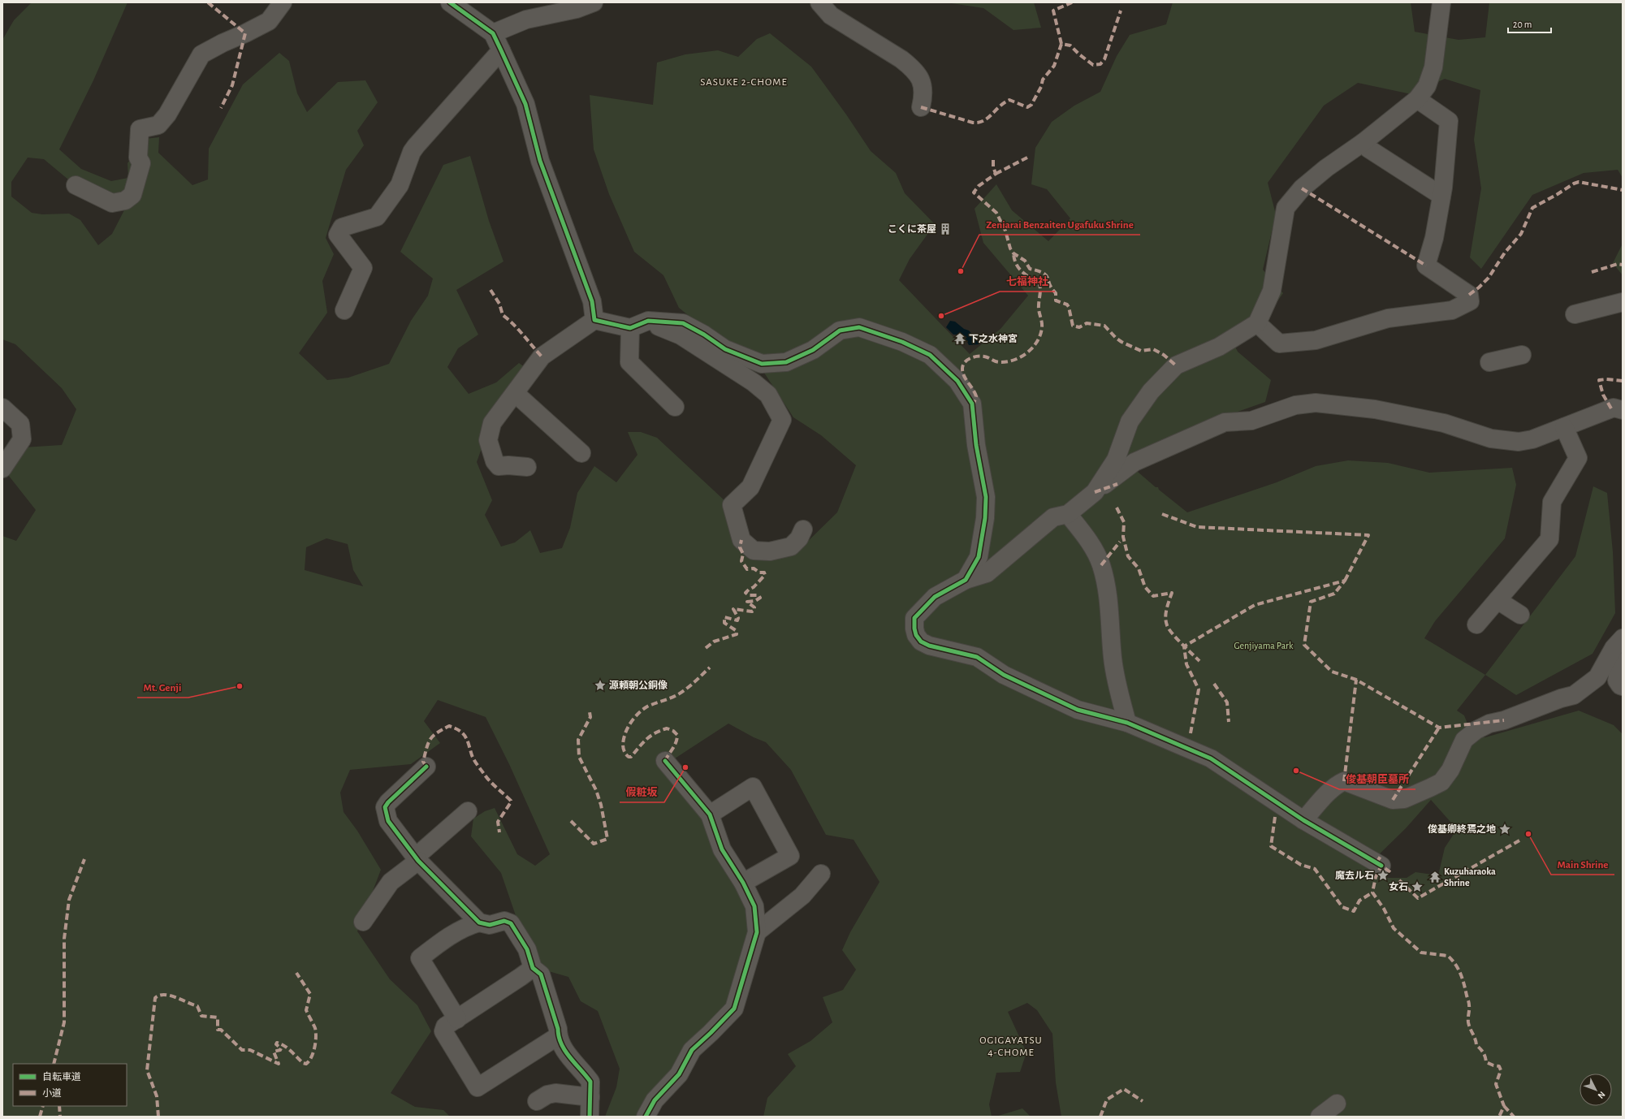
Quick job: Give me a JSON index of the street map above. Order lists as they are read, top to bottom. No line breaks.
{"districts":["SASUKE 2-CHOME","OGIGAYATSU 4-CHOME"],"parks":["Genjiyama Park"],"places":{"building":["こくに茶屋"],"other":["Zeniarai Benzaiten Ugafuku Shrine","七福神社","Mt. Genji","假粧坂","俊基朝臣墓所","Main Shrine"],"temple":["下之水神宮","Kuzuharaoka Shrine"],"place":["源頼朝公銅像","俊基卿終焉之地","魔去ル石","女石"]},"legend":["自転車道","小道"],"scale_bar":"20 m","north":"bottom right"}
